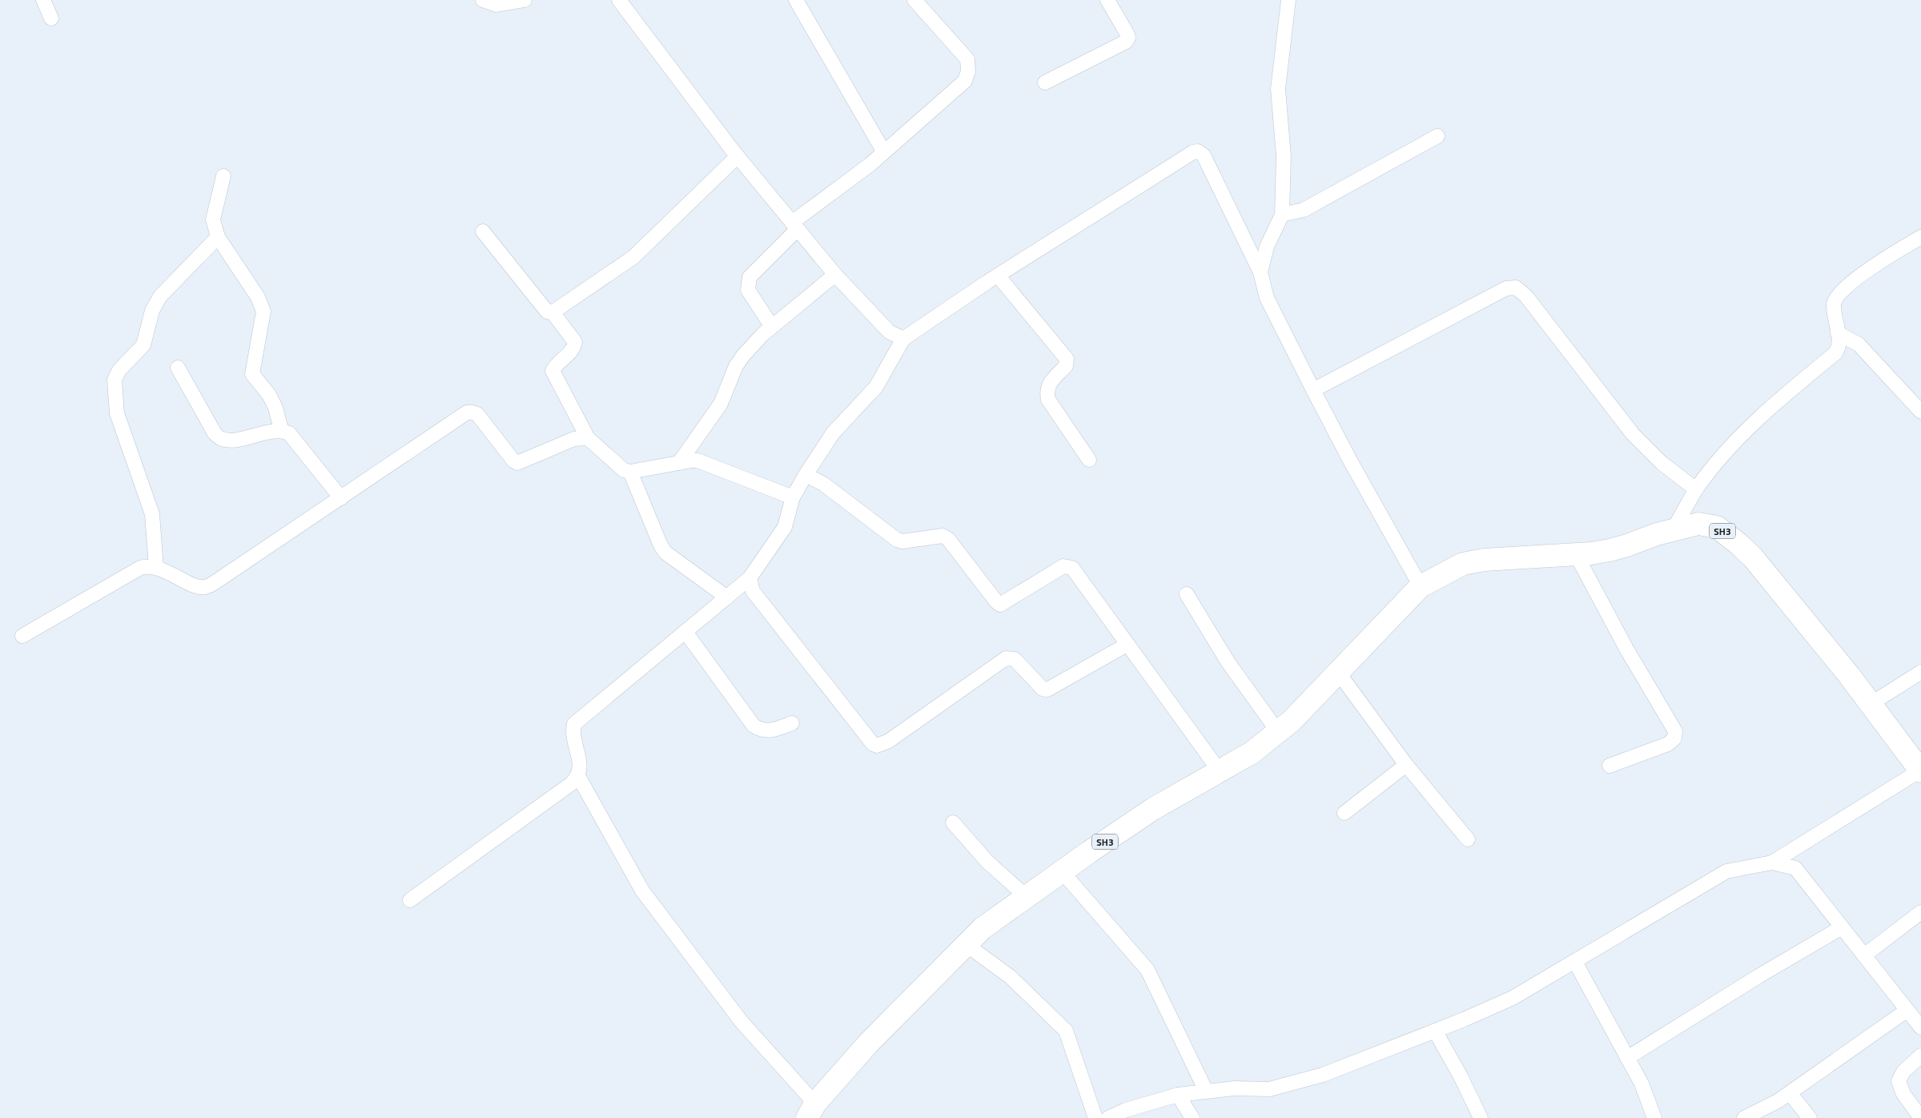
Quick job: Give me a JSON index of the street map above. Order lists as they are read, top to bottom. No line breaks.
{"streets":{"main road":["SH3"]}}
